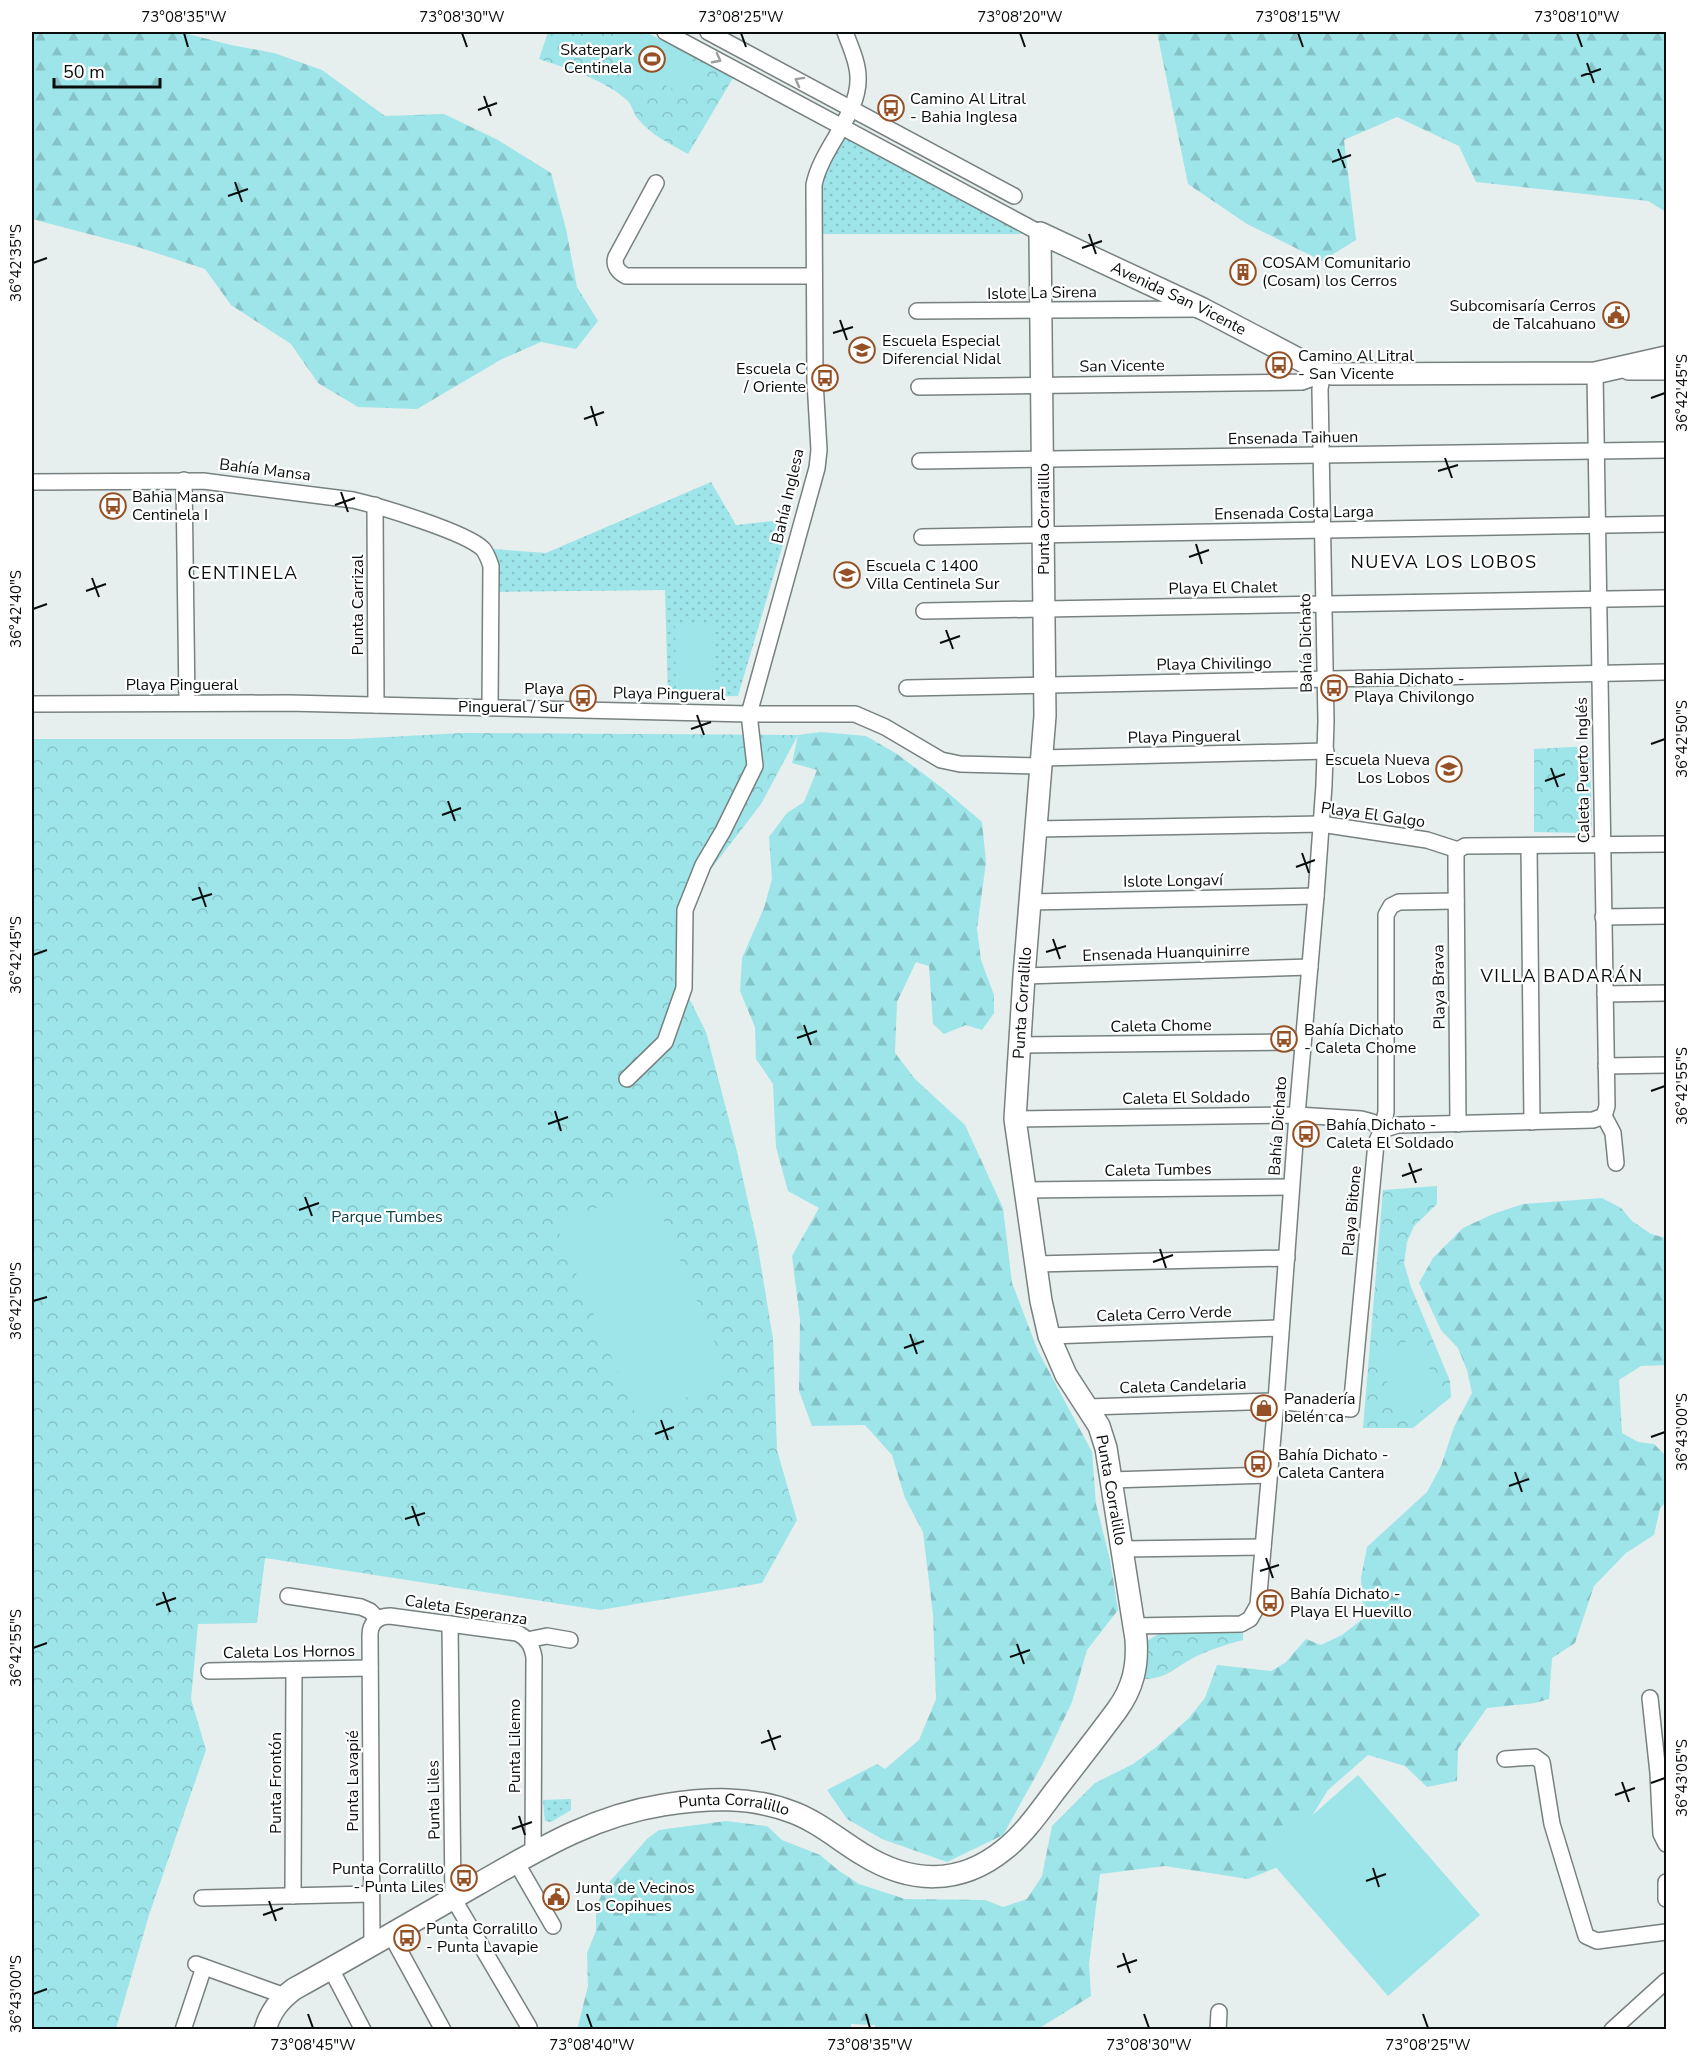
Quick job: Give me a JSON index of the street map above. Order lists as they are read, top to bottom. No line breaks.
{"streets":{"street":["Islote La Sirena","Avenida San Vicente","San Vicente","Ensenada Taihuen","Bahía Mansa","Bahía Inglesa","Ensenada Costa Larga","Punta Corralillo","Playa El Chalet","Punta Carrizal","Bahía Dichato","Playa Chivilingo","Playa Pingueral","Caleta Puerto Inglés","Playa El Galgo","Islote Longaví","Ensenada Huanquinirre","Playa Brava","Caleta Chome","Caleta El Soldado","Caleta Tumbes","Playa Bitone","Caleta Cerro Verde","Caleta Candelaria","Caleta Esperanza","Caleta Los Hornos","Punta Lilemo","Punta Lavapié","Punta Frontón","Punta Liles"]},"crossings":[["Islote La Sirena","Avenida San Vicente"],["Islote La Sirena","Punta Corralillo"],["Avenida San Vicente","San Vicente"],["Avenida San Vicente","Bahía Inglesa"],["Avenida San Vicente","Punta Corralillo"],["Avenida San Vicente","Bahía Dichato"],["Avenida San Vicente","Caleta Puerto Inglés"],["San Vicente","Punta Corralillo"],["San Vicente","Bahía Dichato"],["Ensenada Taihuen","Punta Corralillo"],["Ensenada Taihuen","Bahía Dichato"],["Ensenada Taihuen","Caleta Puerto Inglés"],["Bahía Mansa","Punta Carrizal"],["Bahía Mansa","Playa Pingueral"],["Bahía Inglesa","Playa Pingueral"],["Ensenada Costa Larga","Punta Corralillo"],["Ensenada Costa Larga","Bahía Dichato"],["Ensenada Costa Larga","Caleta Puerto Inglés"],["Punta Corralillo","Playa El Chalet"],["Punta Corralillo","Bahía Dichato"],["Punta Corralillo","Playa Chivilingo"],["Punta Corralillo","Playa Pingueral"],["Punta Corralillo","Playa El Galgo"],["Punta Corralillo","Islote Longaví"],["Punta Corralillo","Ensenada Huanquinirre"],["Punta Corralillo","Caleta Chome"],["Punta Corralillo","Caleta El Soldado"],["Punta Corralillo","Caleta Tumbes"],["Punta Corralillo","Caleta Cerro Verde"],["Punta Corralillo","Caleta Candelaria"],["Punta Corralillo","Punta Lilemo"],["Punta Corralillo","Punta Lavapié"],["Punta Corralillo","Punta Liles"],["Playa El Chalet","Bahía Dichato"],["Playa El Chalet","Caleta Puerto Inglés"],["Punta Carrizal","Playa Pingueral"],["Bahía Dichato","Playa Chivilingo"],["Bahía Dichato","Playa Pingueral"],["Bahía Dichato","Playa El Galgo"],["Bahía Dichato","Islote Longaví"],["Bahía Dichato","Ensenada Huanquinirre"],["Bahía Dichato","Caleta Chome"],["Bahía Dichato","Caleta El Soldado"],["Bahía Dichato","Caleta Tumbes"],["Bahía Dichato","Caleta Cerro Verde"],["Bahía Dichato","Caleta Candelaria"],["Playa Chivilingo","Caleta Puerto Inglés"],["Caleta Puerto Inglés","Playa El Galgo"],["Playa El Galgo","Playa Brava"],["Playa Brava","Playa Bitone"],["Caleta El Soldado","Playa Bitone"],["Playa Bitone","Caleta Candelaria"],["Caleta Esperanza","Punta Lilemo"],["Caleta Esperanza","Punta Lavapié"],["Caleta Esperanza","Punta Liles"],["Caleta Los Hornos","Punta Lavapié"],["Caleta Los Hornos","Punta Frontón"]],"districts":["NUEVA LOS LOBOS","CENTINELA","VILLA BADARÁN"],"parks":["Parque Tumbes"],"places":{"sports":["Skatepark Centinela"],"bus stop":["Camino Al Litral - Bahia Inglesa","Camino Al Litral - San Vicente","Escuela C / Oriente","Bahia Mansa Centinela I","Bahia Dichato - Playa Chivilongo","Playa Pingueral / Sur","Bahía Dichato - Caleta Chome","Bahía Dichato - Caleta El Soldado","Bahía Dichato - Caleta Cantera","Bahía Dichato - Playa El Huevillo","Punta Corralillo - Punta Liles","Punta Corralillo - Punta Lavapie"],"building":["COSAM Comunitario (Cosam) los Cerros"],"public building":["Subcomisaría Cerros de Talcahuano","Junta de Vecinos Los Copihues"],"school or university":["Escuela Especial Diferencial Nidal","Escuela C 1400 Villa Centinela Sur","Escuela Nueva Los Lobos"],"shop":["Panadería belén ca"]},"scale_bar":"50 m","coordinates":["73°08'35\"W","73°08'30\"W","73°08'25\"W","73°08'20\"W","73°08'15\"W","73°08'10\"W","36°42'35\"S","36°42'45\"S","36°42'40\"S","36°42'50\"S","36°42'55\"S","36°43'00\"S","36°43'05\"S","73°08'45\"W","73°08'40\"W"]}
